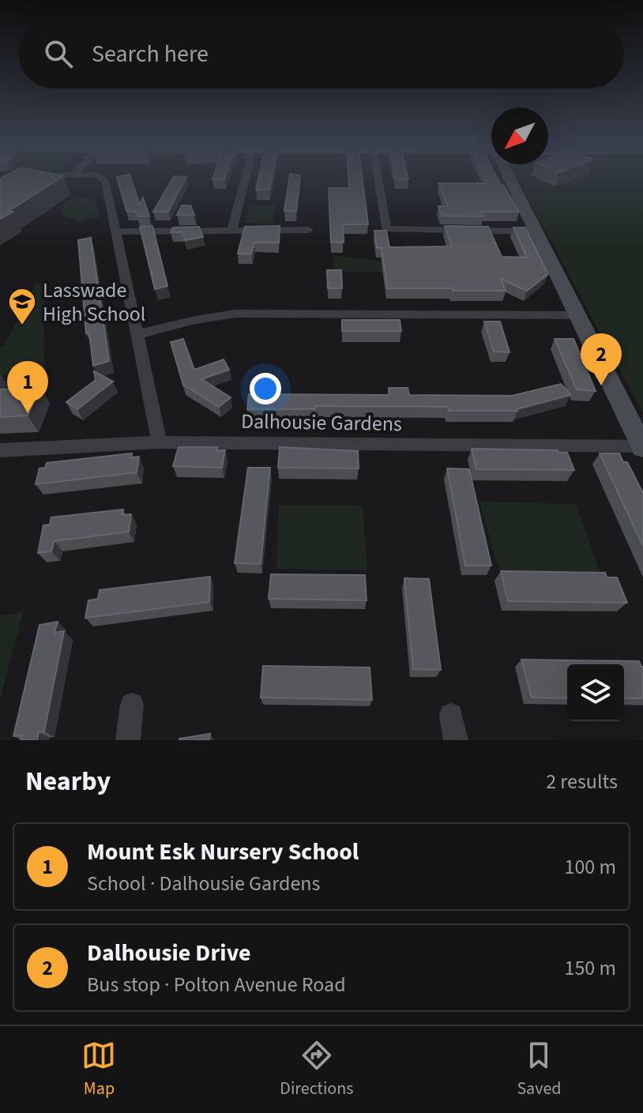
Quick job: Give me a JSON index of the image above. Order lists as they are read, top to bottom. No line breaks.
{"streets":{"street":["Dalhousie Gardens"]},"places":{"school or university":["Lasswade High School"]},"north":"bottom left","page":{"search":"Search here","pins":["2","1"],"heading":["Nearby","2 results"],"list":[{"mark":"1","name":"Mount Esk Nursery School","note":"School · Dalhousie Gardens","value":"100 m"},{"mark":"2","name":"Dalhousie Drive","note":"Bus stop · Polton Avenue Road","value":"150 m"}],"nav":["Map","Directions","Saved"]}}
